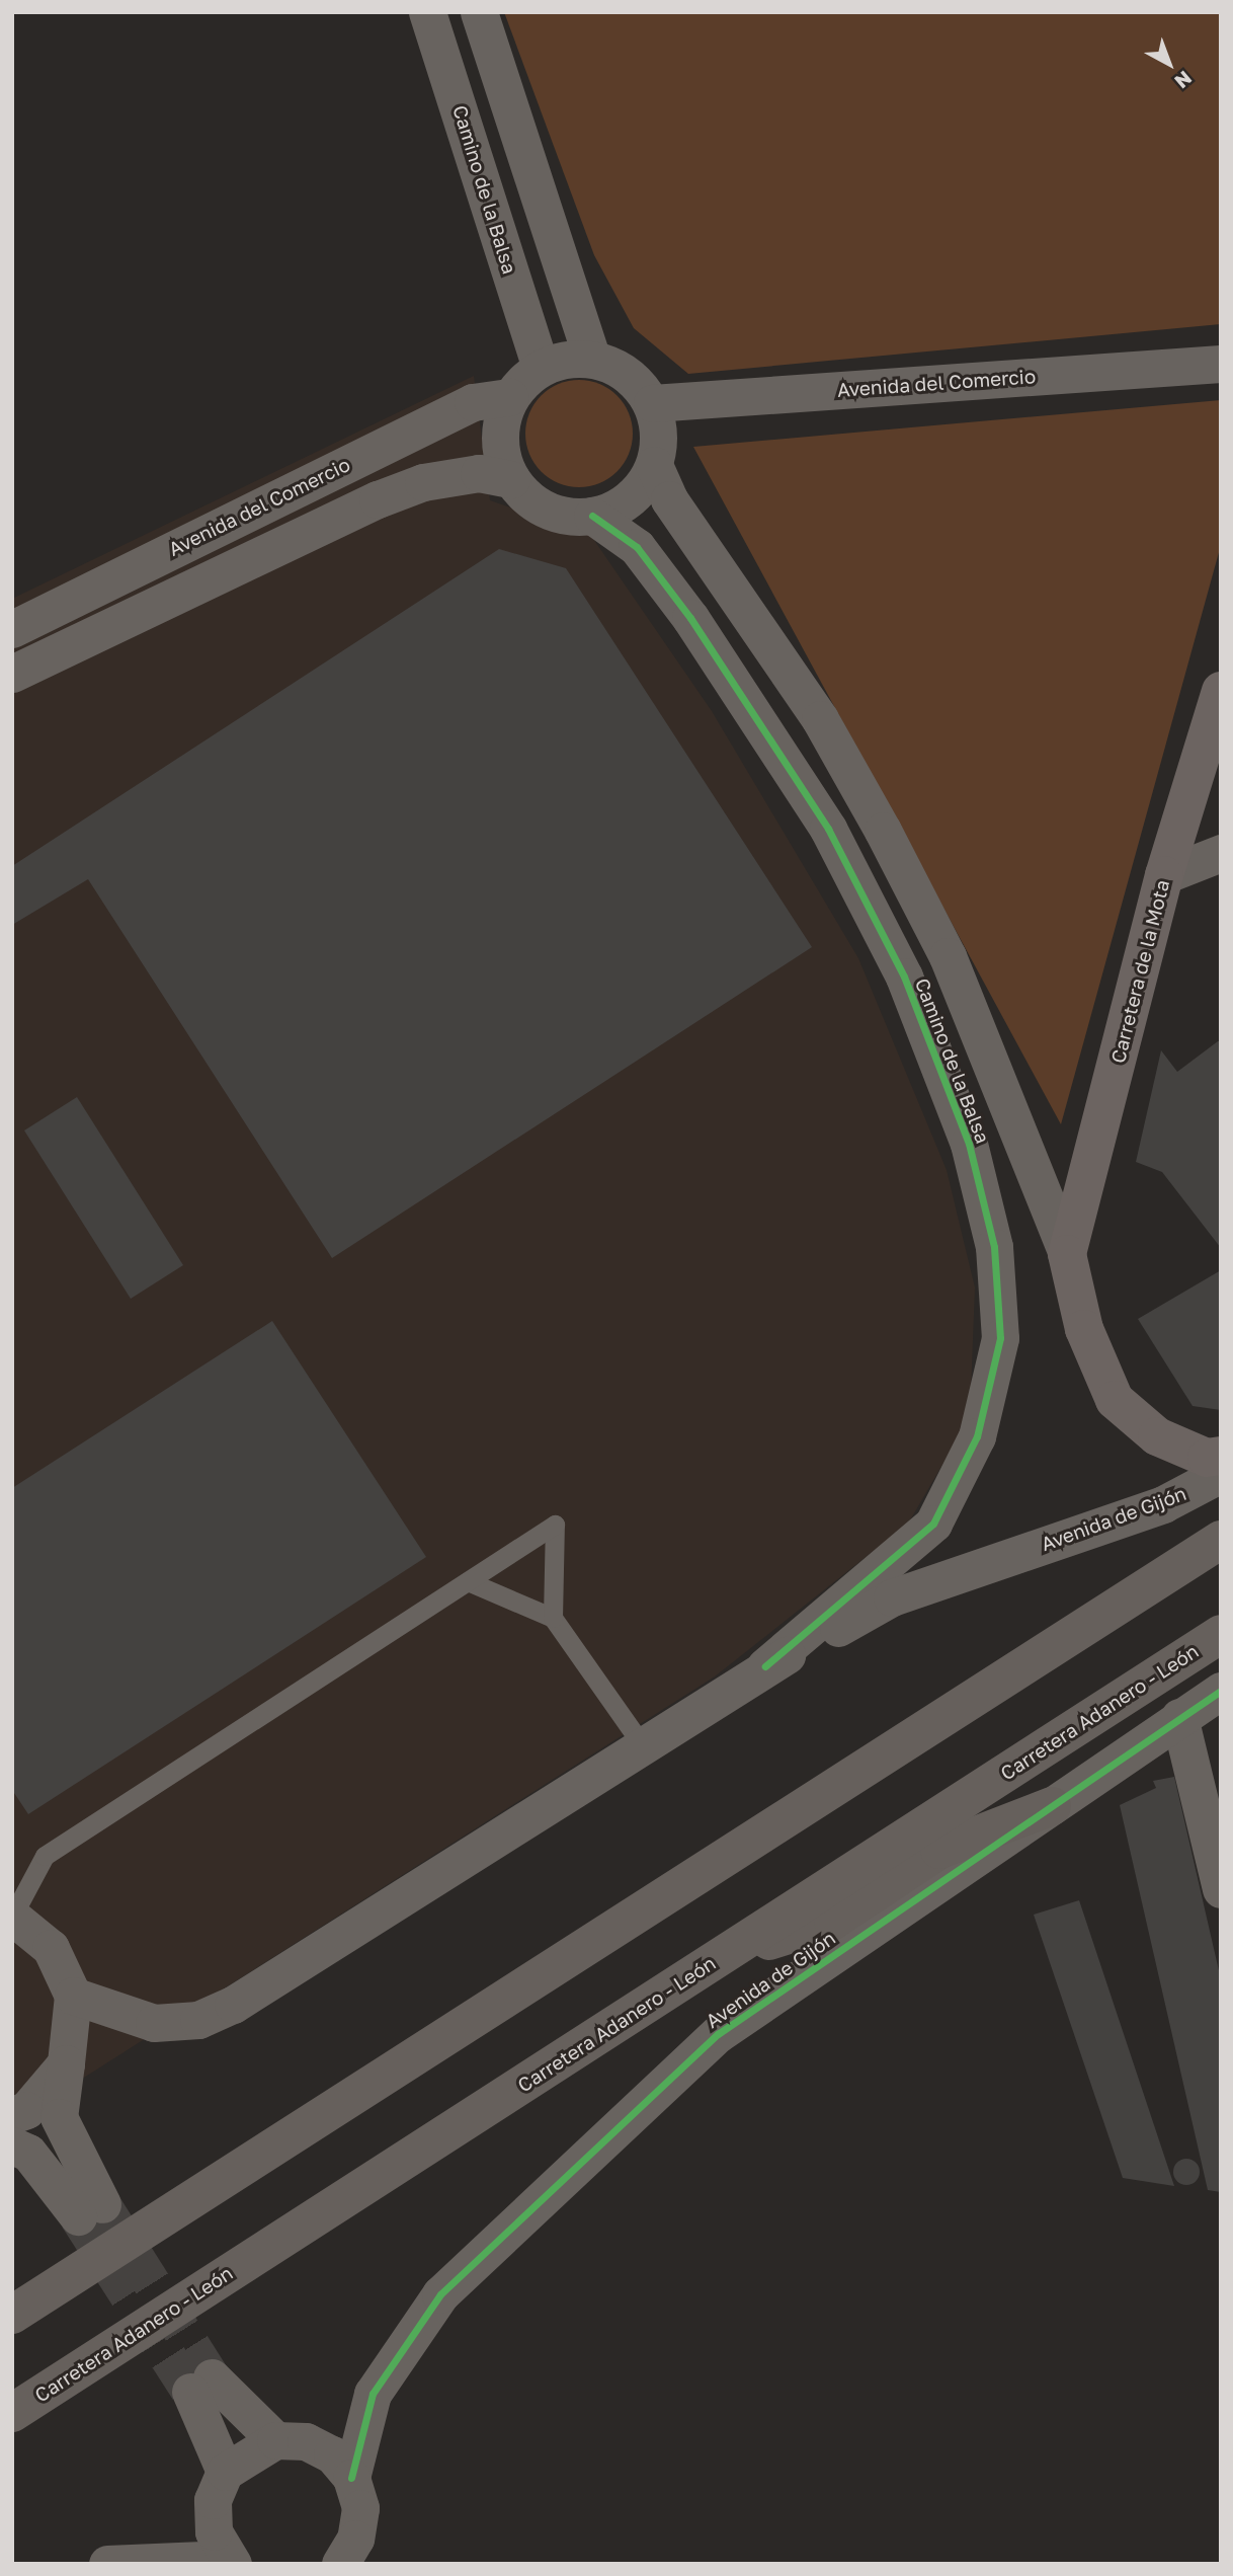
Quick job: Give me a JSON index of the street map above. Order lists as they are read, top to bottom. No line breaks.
{"streets":{"highway":["Carretera Adanero - León"],"main road":["Carretera de la Mota"],"street":["Camino de la Balsa","Avenida del Comercio","Avenida de Gijón"]},"crossings":[["Camino de la Balsa","Avenida del Comercio"],["Camino de la Balsa","Carretera de la Mota"],["Camino de la Balsa","Avenida de Gijón"]],"north":"bottom right"}
